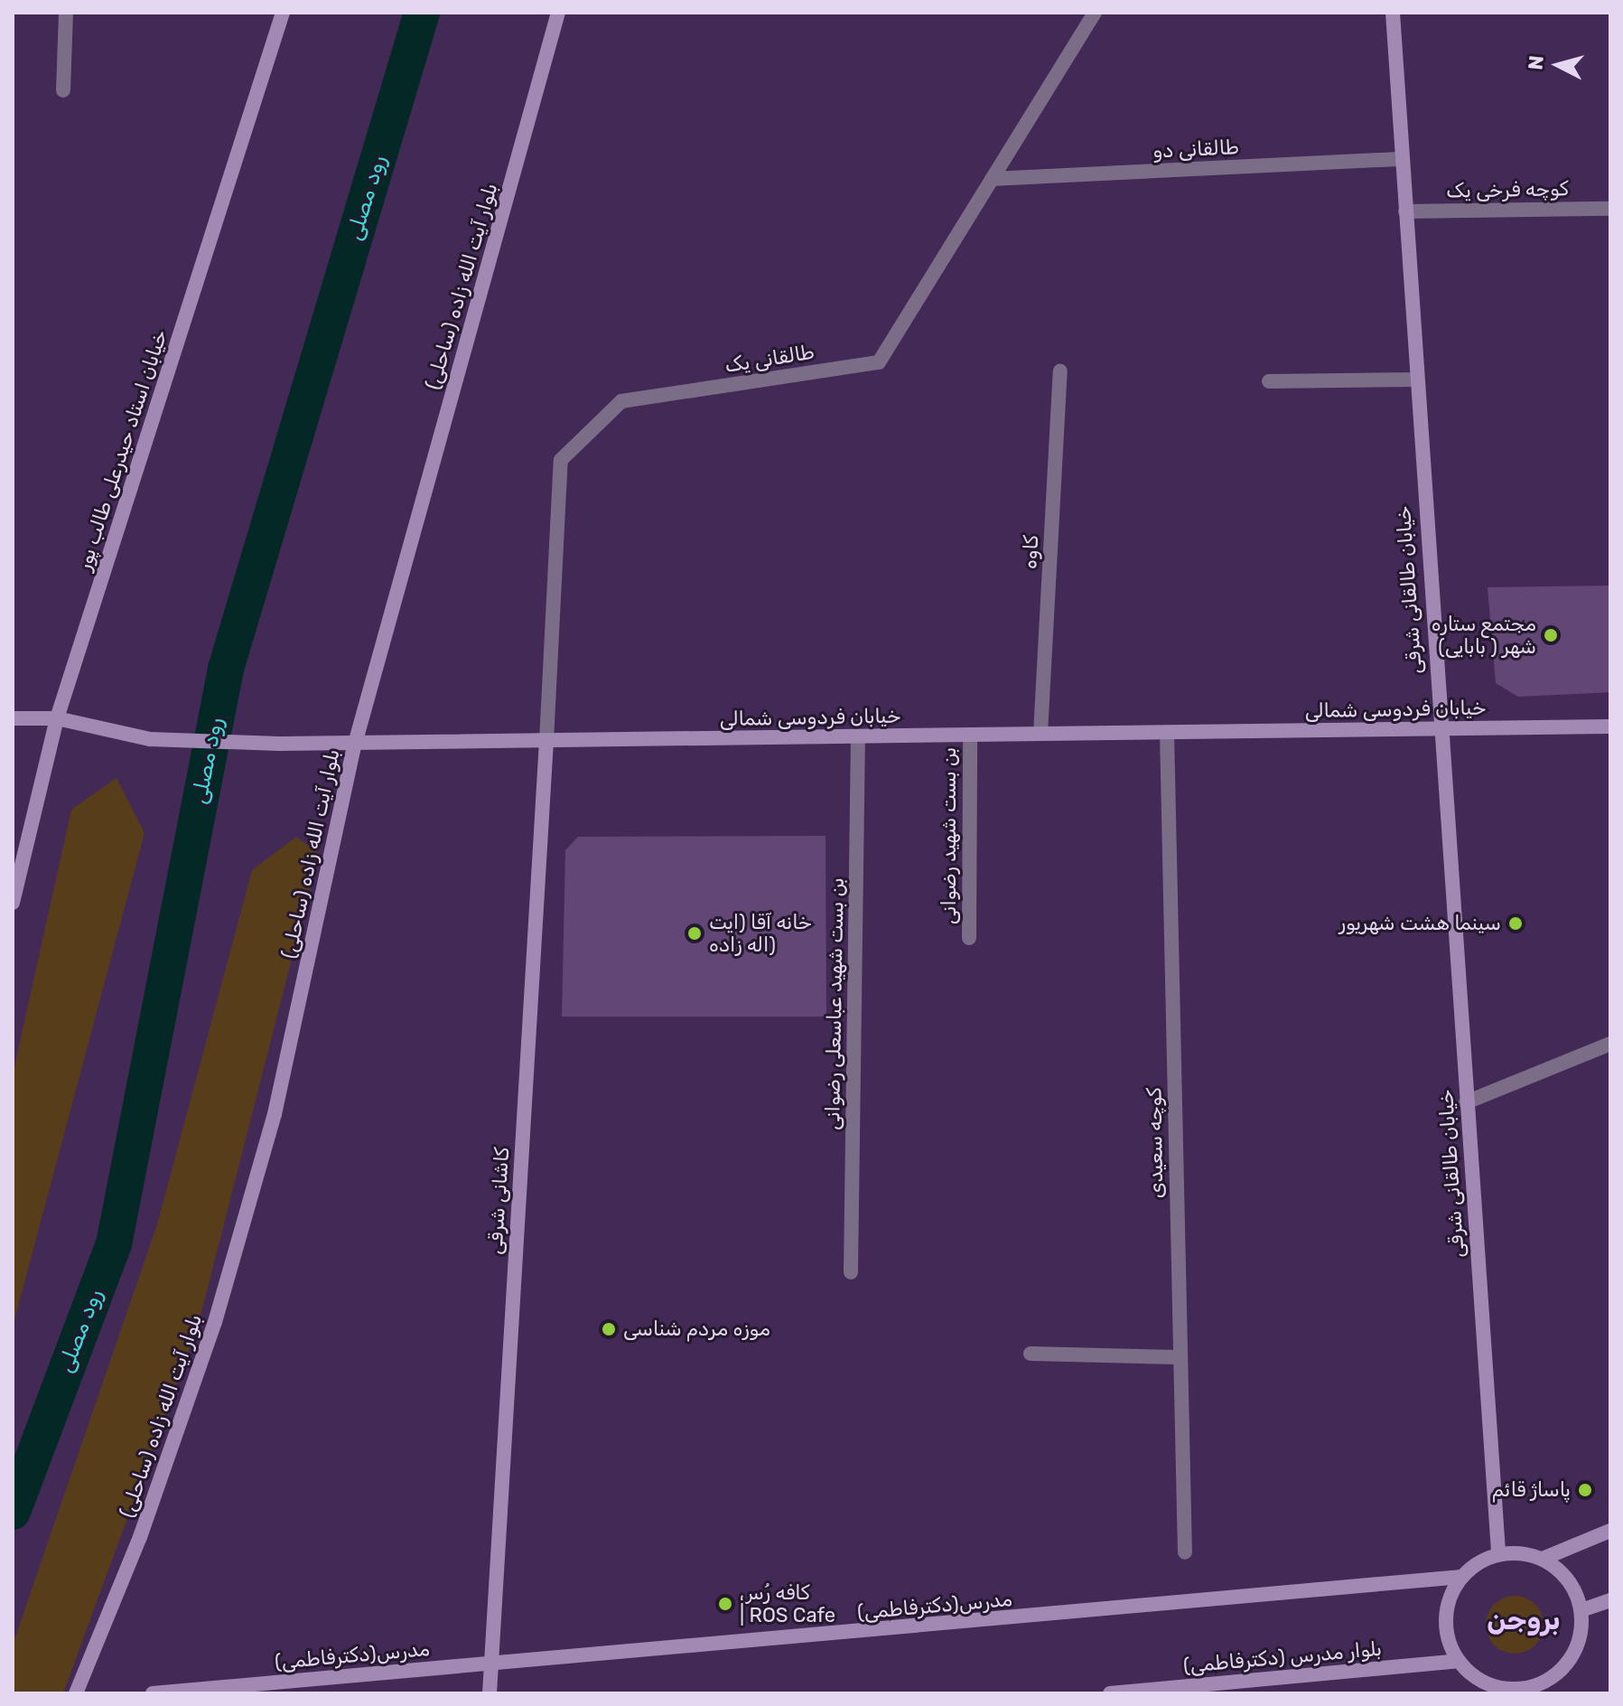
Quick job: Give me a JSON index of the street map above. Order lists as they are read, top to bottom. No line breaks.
{"streets":{"main road":["بلوار آیت الله زاده (ساحلی)","خیابان استاد حیدرعلی طالب پور","خیابان طالقانی شرقی","خیابان فردوسی شمالی","کاشانی شرقی","مدرس(دکترفاطمی)","بلوار مدرس (دکترفاطمی)"],"street":["طالقانی دو","کوچه فرخی یک","طالقانی یک","کاوه","بن بست شهید رضوانی","بن بست شهید عباسعلی رضوانی","کوچه سعیدی"]},"crossings":[["طالقانی دو","طالقانی یک"],["طالقانی دو","خیابان طالقانی شرقی"],["کوچه فرخی یک","خیابان طالقانی شرقی"],["بلوار آیت الله زاده (ساحلی)","خیابان فردوسی شمالی"],["طالقانی یک","خیابان فردوسی شمالی"],["طالقانی یک","کاشانی شرقی"],["خیابان استاد حیدرعلی طالب پور","خیابان فردوسی شمالی"],["کاوه","خیابان فردوسی شمالی"],["خیابان طالقانی شرقی","خیابان فردوسی شمالی"],["خیابان طالقانی شرقی","مدرس(دکترفاطمی)"],["خیابان طالقانی شرقی","بلوار مدرس (دکترفاطمی)"],["خیابان فردوسی شمالی","بن بست شهید رضوانی"],["خیابان فردوسی شمالی","بن بست شهید عباسعلی رضوانی"],["خیابان فردوسی شمالی","کوچه سعیدی"],["خیابان فردوسی شمالی","کاشانی شرقی"],["کاشانی شرقی","مدرس(دکترفاطمی)"],["مدرس(دکترفاطمی)","بلوار مدرس (دکترفاطمی)"]],"districts":["بروجن"],"water":["رود مصلی"],"places":["مجتمع ستاره شهر ( بابایی)","سینما هشت شهریور","خانه آقا (ایت اله زاده)","موزه مردم شناسی","پاساژ قائم","کافه رُس | ROS Cafe"],"north":"left"}
